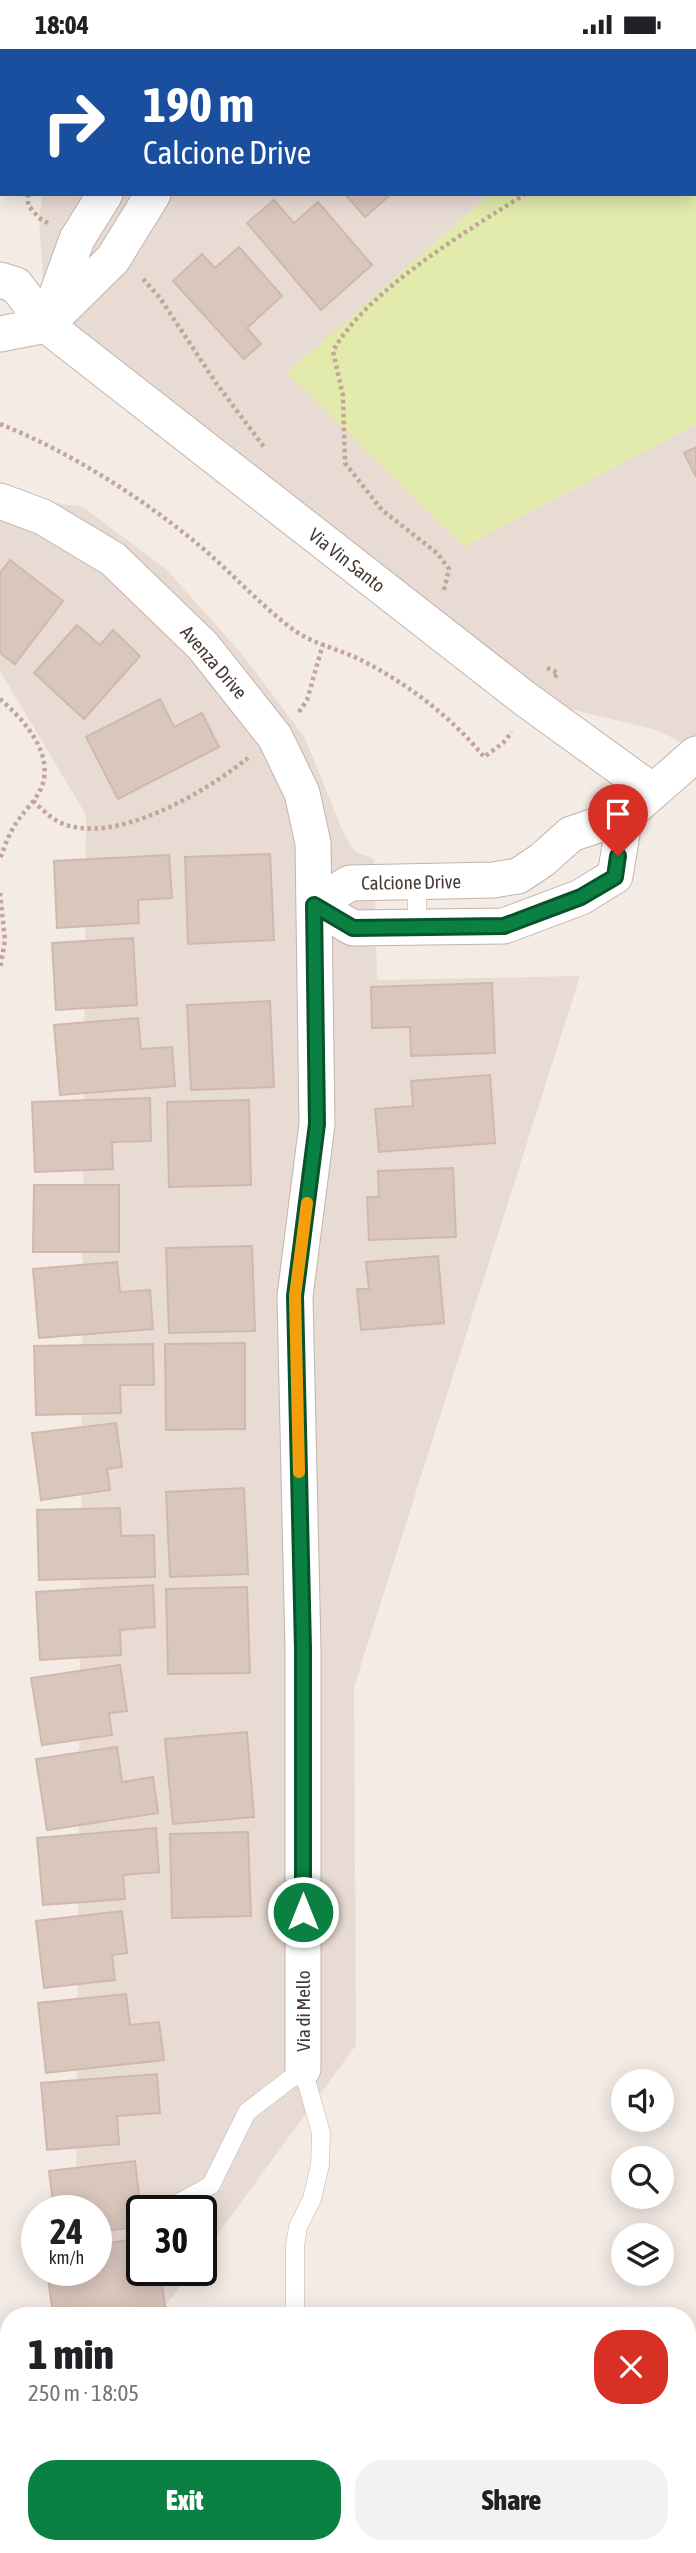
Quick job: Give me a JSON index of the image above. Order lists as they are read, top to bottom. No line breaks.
{"streets":{"street":["Via Vin Santo","Avenza Drive","Calcione Drive","Via di Mello"]},"crossings":[["Via Vin Santo","Calcione Drive"],["Avenza Drive","Calcione Drive"],["Avenza Drive","Via di Mello"],["Calcione Drive","Via di Mello"]],"page":{"status":"18:04","turn":["190 m","Calcione Drive"],"speed":"24 km/h","limit":"30","heading":["1 min","250 m · 18:05"],"buttons":["Exit","Share"]}}
